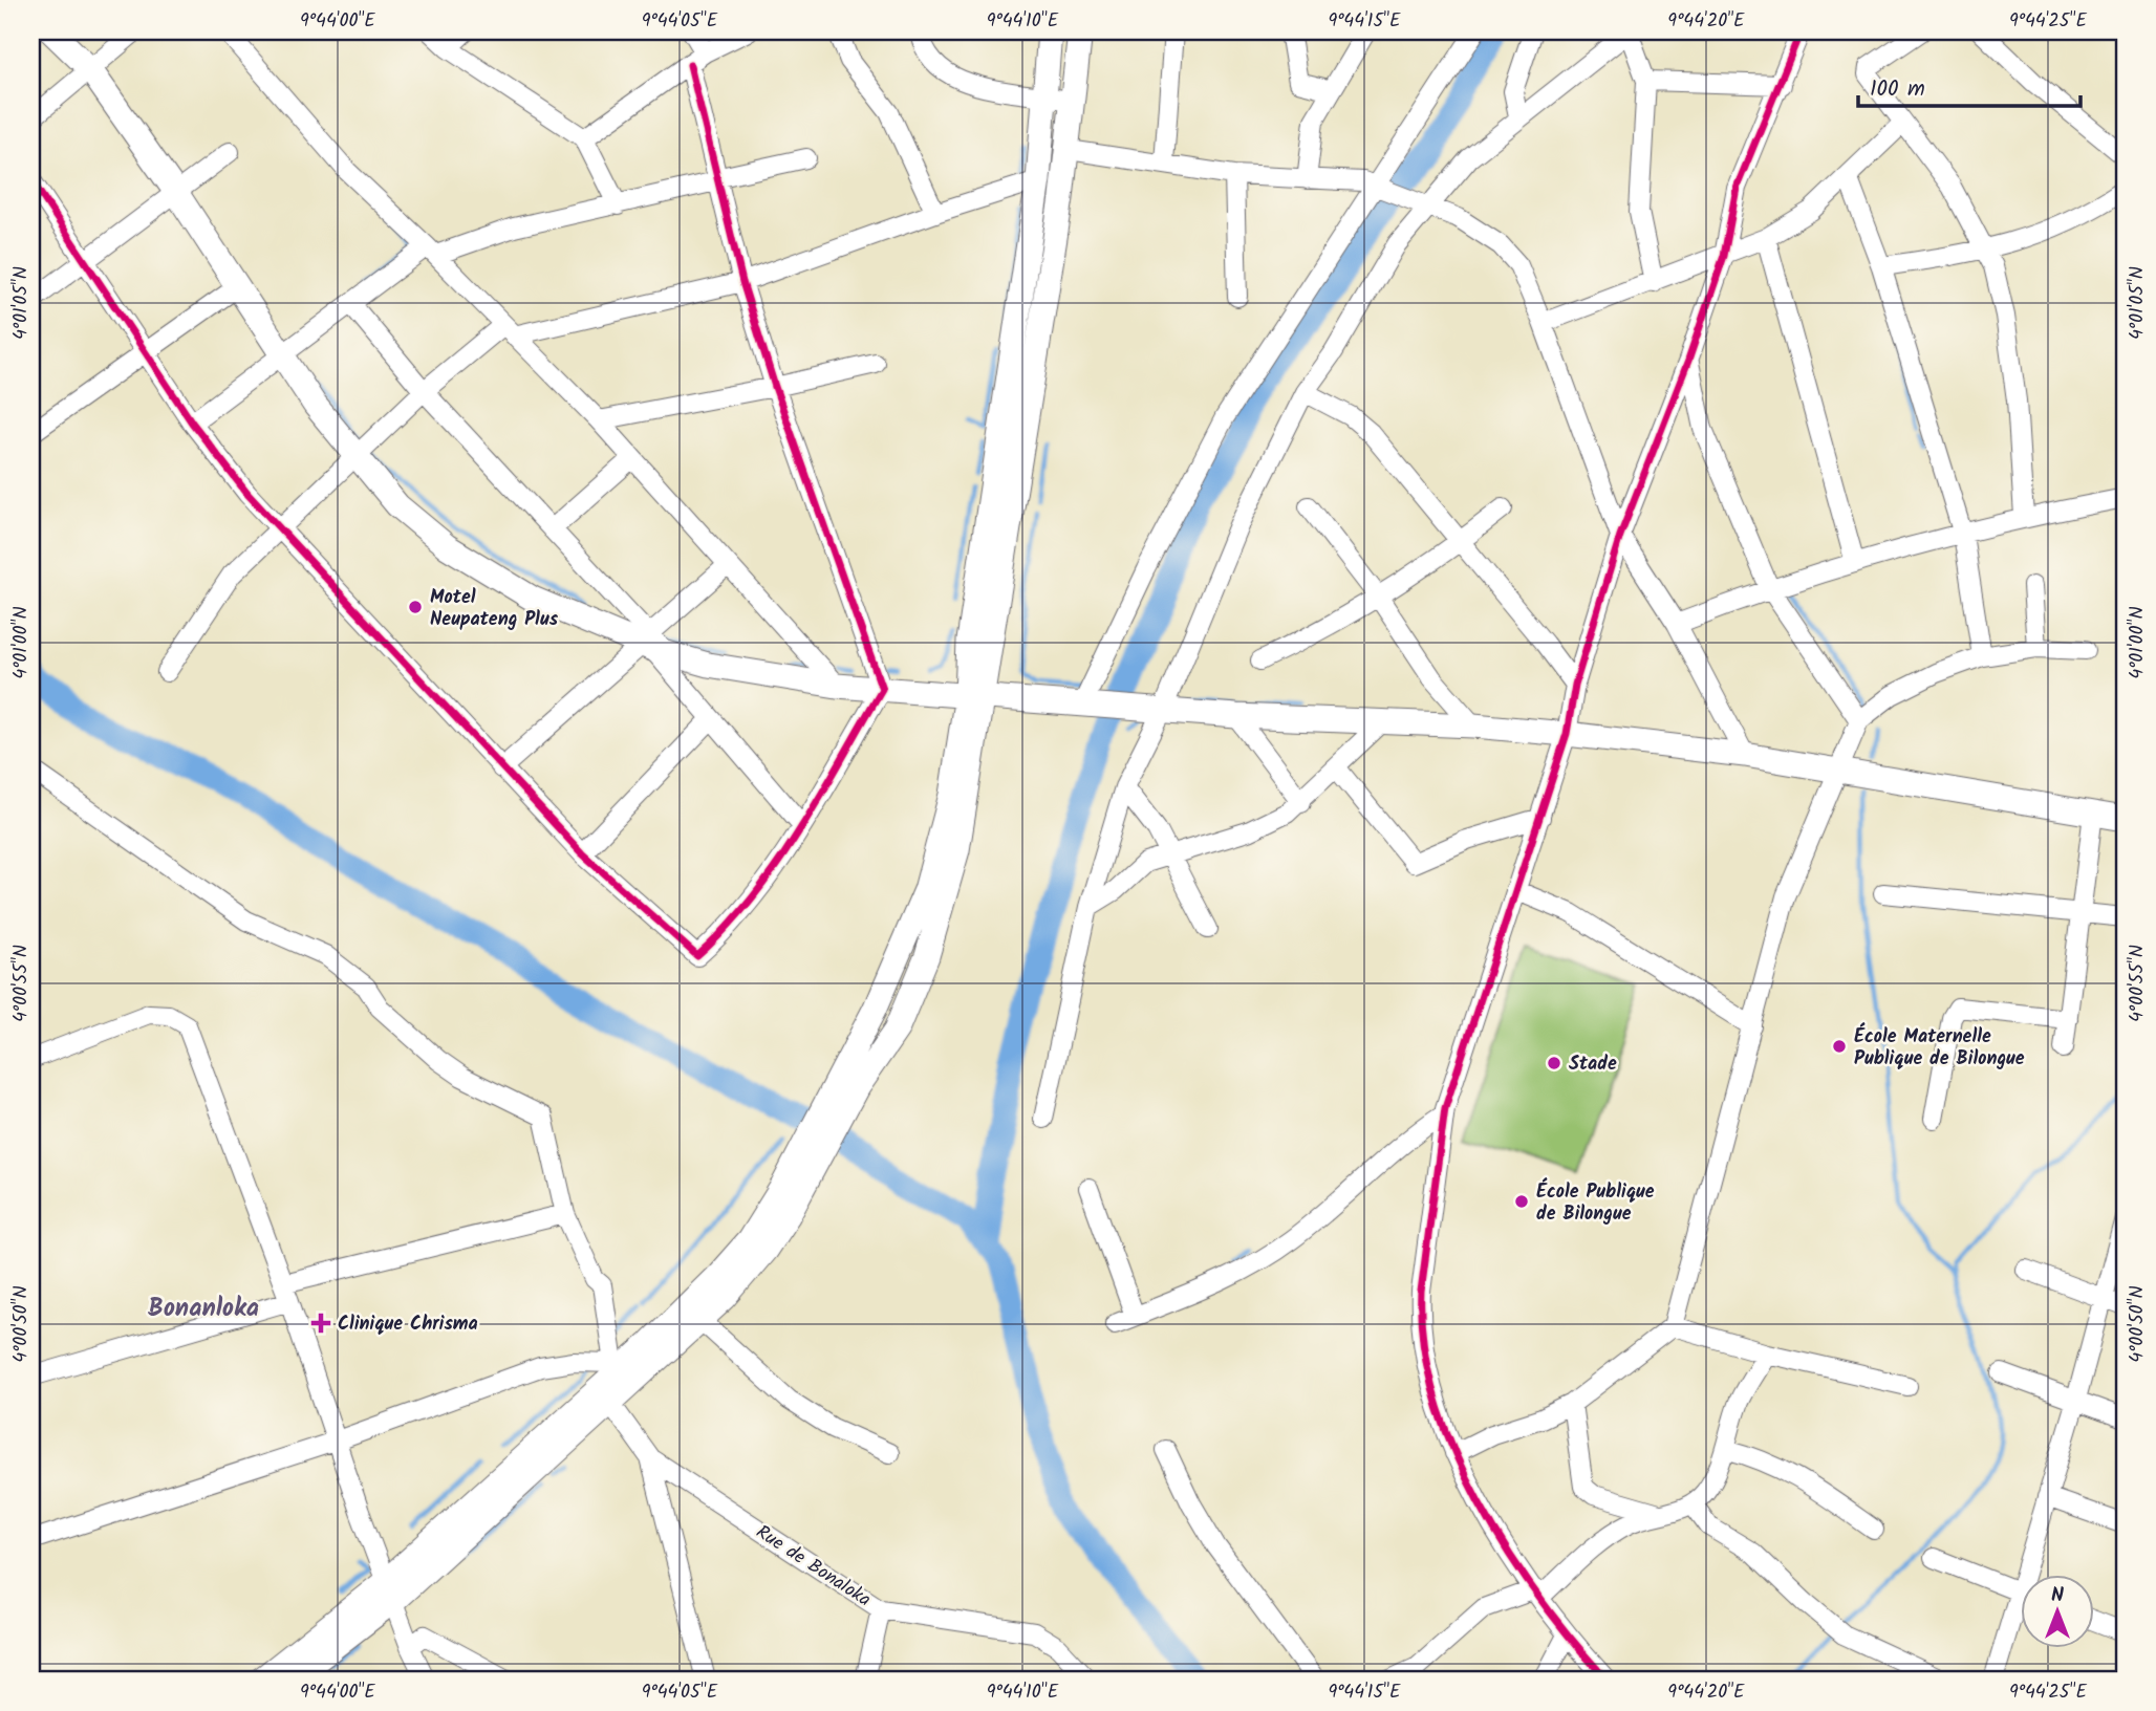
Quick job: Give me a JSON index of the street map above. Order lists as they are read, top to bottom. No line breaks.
{"streets":{"street":["Rue de Bonaloka"]},"districts":["Bonanloka"],"places":{"other":["Motel Neupateng Plus","École Maternelle Publique de Bilongue","Stade","École Publique de Bilongue"],"health":["Clinique Chrisma"]},"scale_bar":"100 m","north":"top","coordinates":["9°44'00\"E","9°44'05\"E","9°44'10\"E","9°44'15\"E","9°44'20\"E","9°44'25\"E","4°01'05\"N","4°01'00\"N","4°00'55\"N","4°00'50\"N"]}
